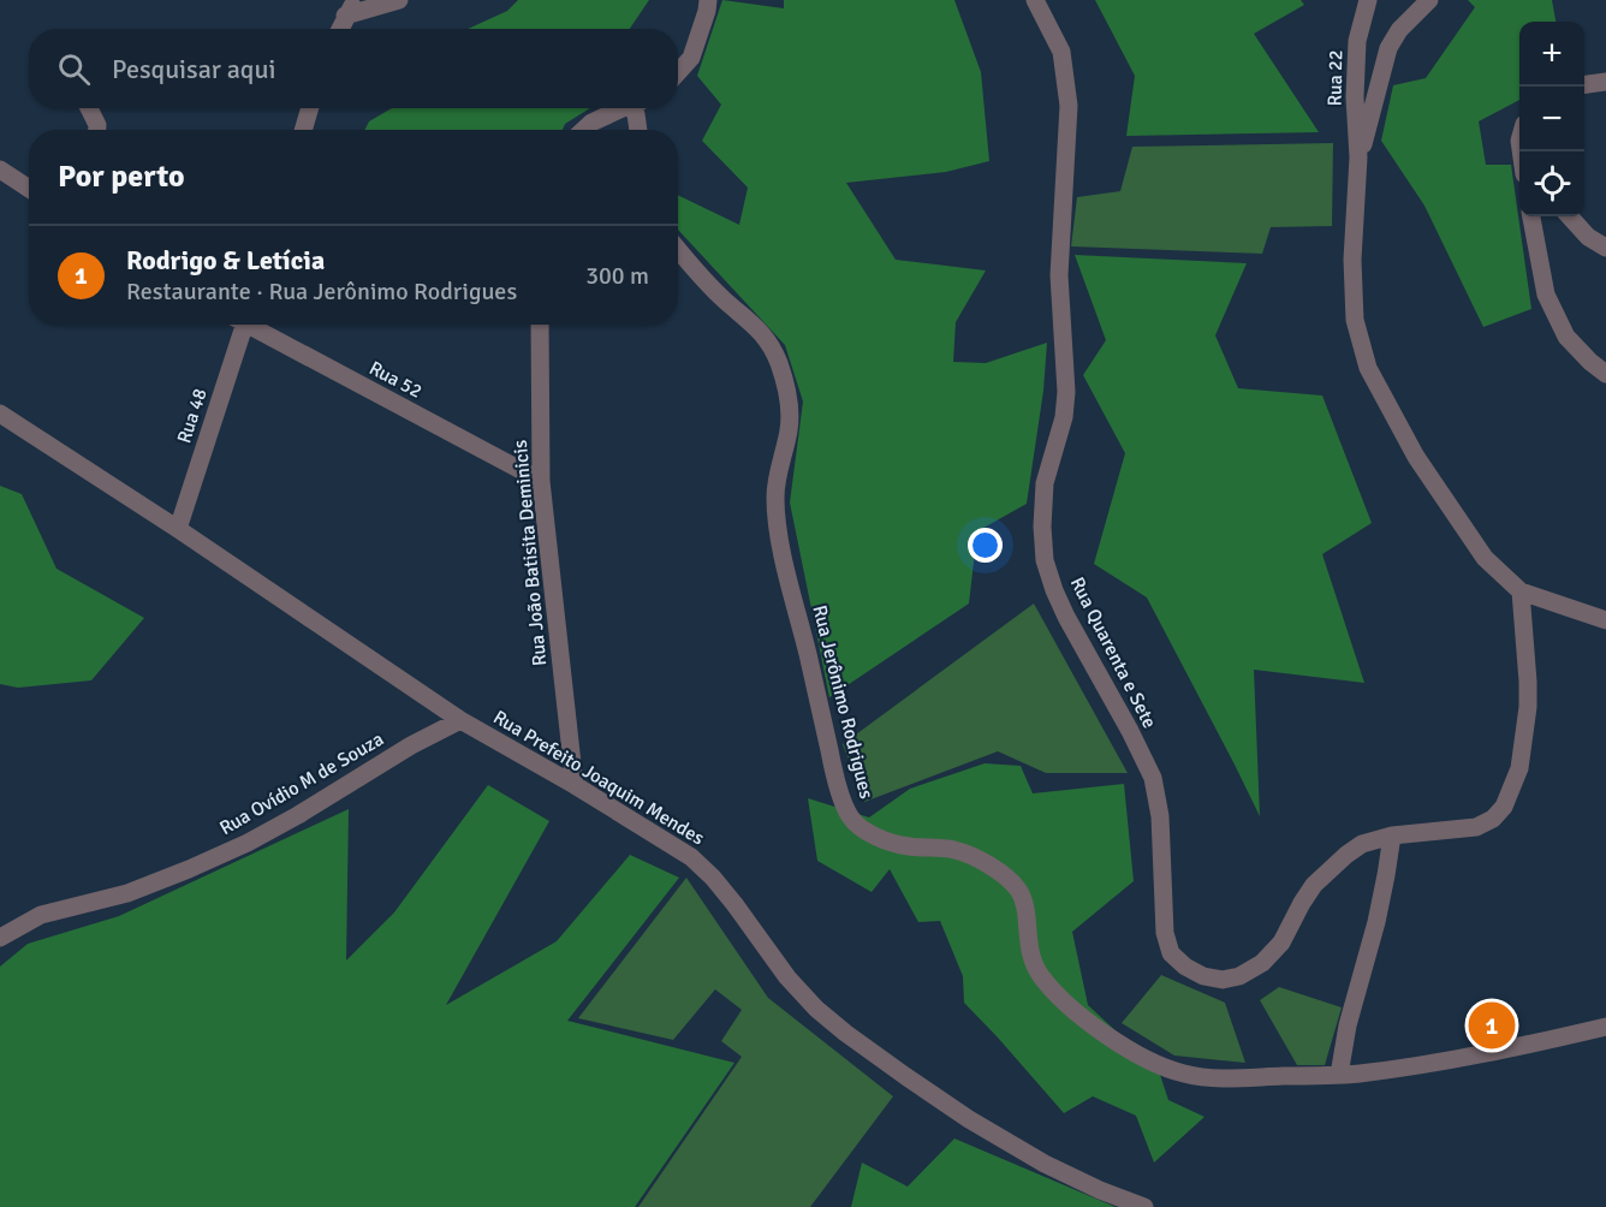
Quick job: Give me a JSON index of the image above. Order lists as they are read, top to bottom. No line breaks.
{"streets":{"street":["Rua 22","Rua 52","Rua 48","Rua João Batisita Deminicis","Rua Quarenta e Sete","Rua Jerônimo Rodrigues","Rua Prefeito Joaquim Mendes","Rua Ovídio M de Souza"]},"crossings":[["Rua 52","Rua João Batisita Deminicis"],["Rua 48","Rua Prefeito Joaquim Mendes"],["Rua João Batisita Deminicis","Rua Prefeito Joaquim Mendes"],["Rua Prefeito Joaquim Mendes","Rua Ovídio M de Souza"]],"page":{"map_buttons":["+","−"],"search":"Pesquisar aqui","heading":"Por perto","list":[{"mark":"1","name":"Rodrigo & Letícia","note":"Restaurante · Rua Jerônimo Rodrigues","value":"300 m"}],"pins":"1"}}
